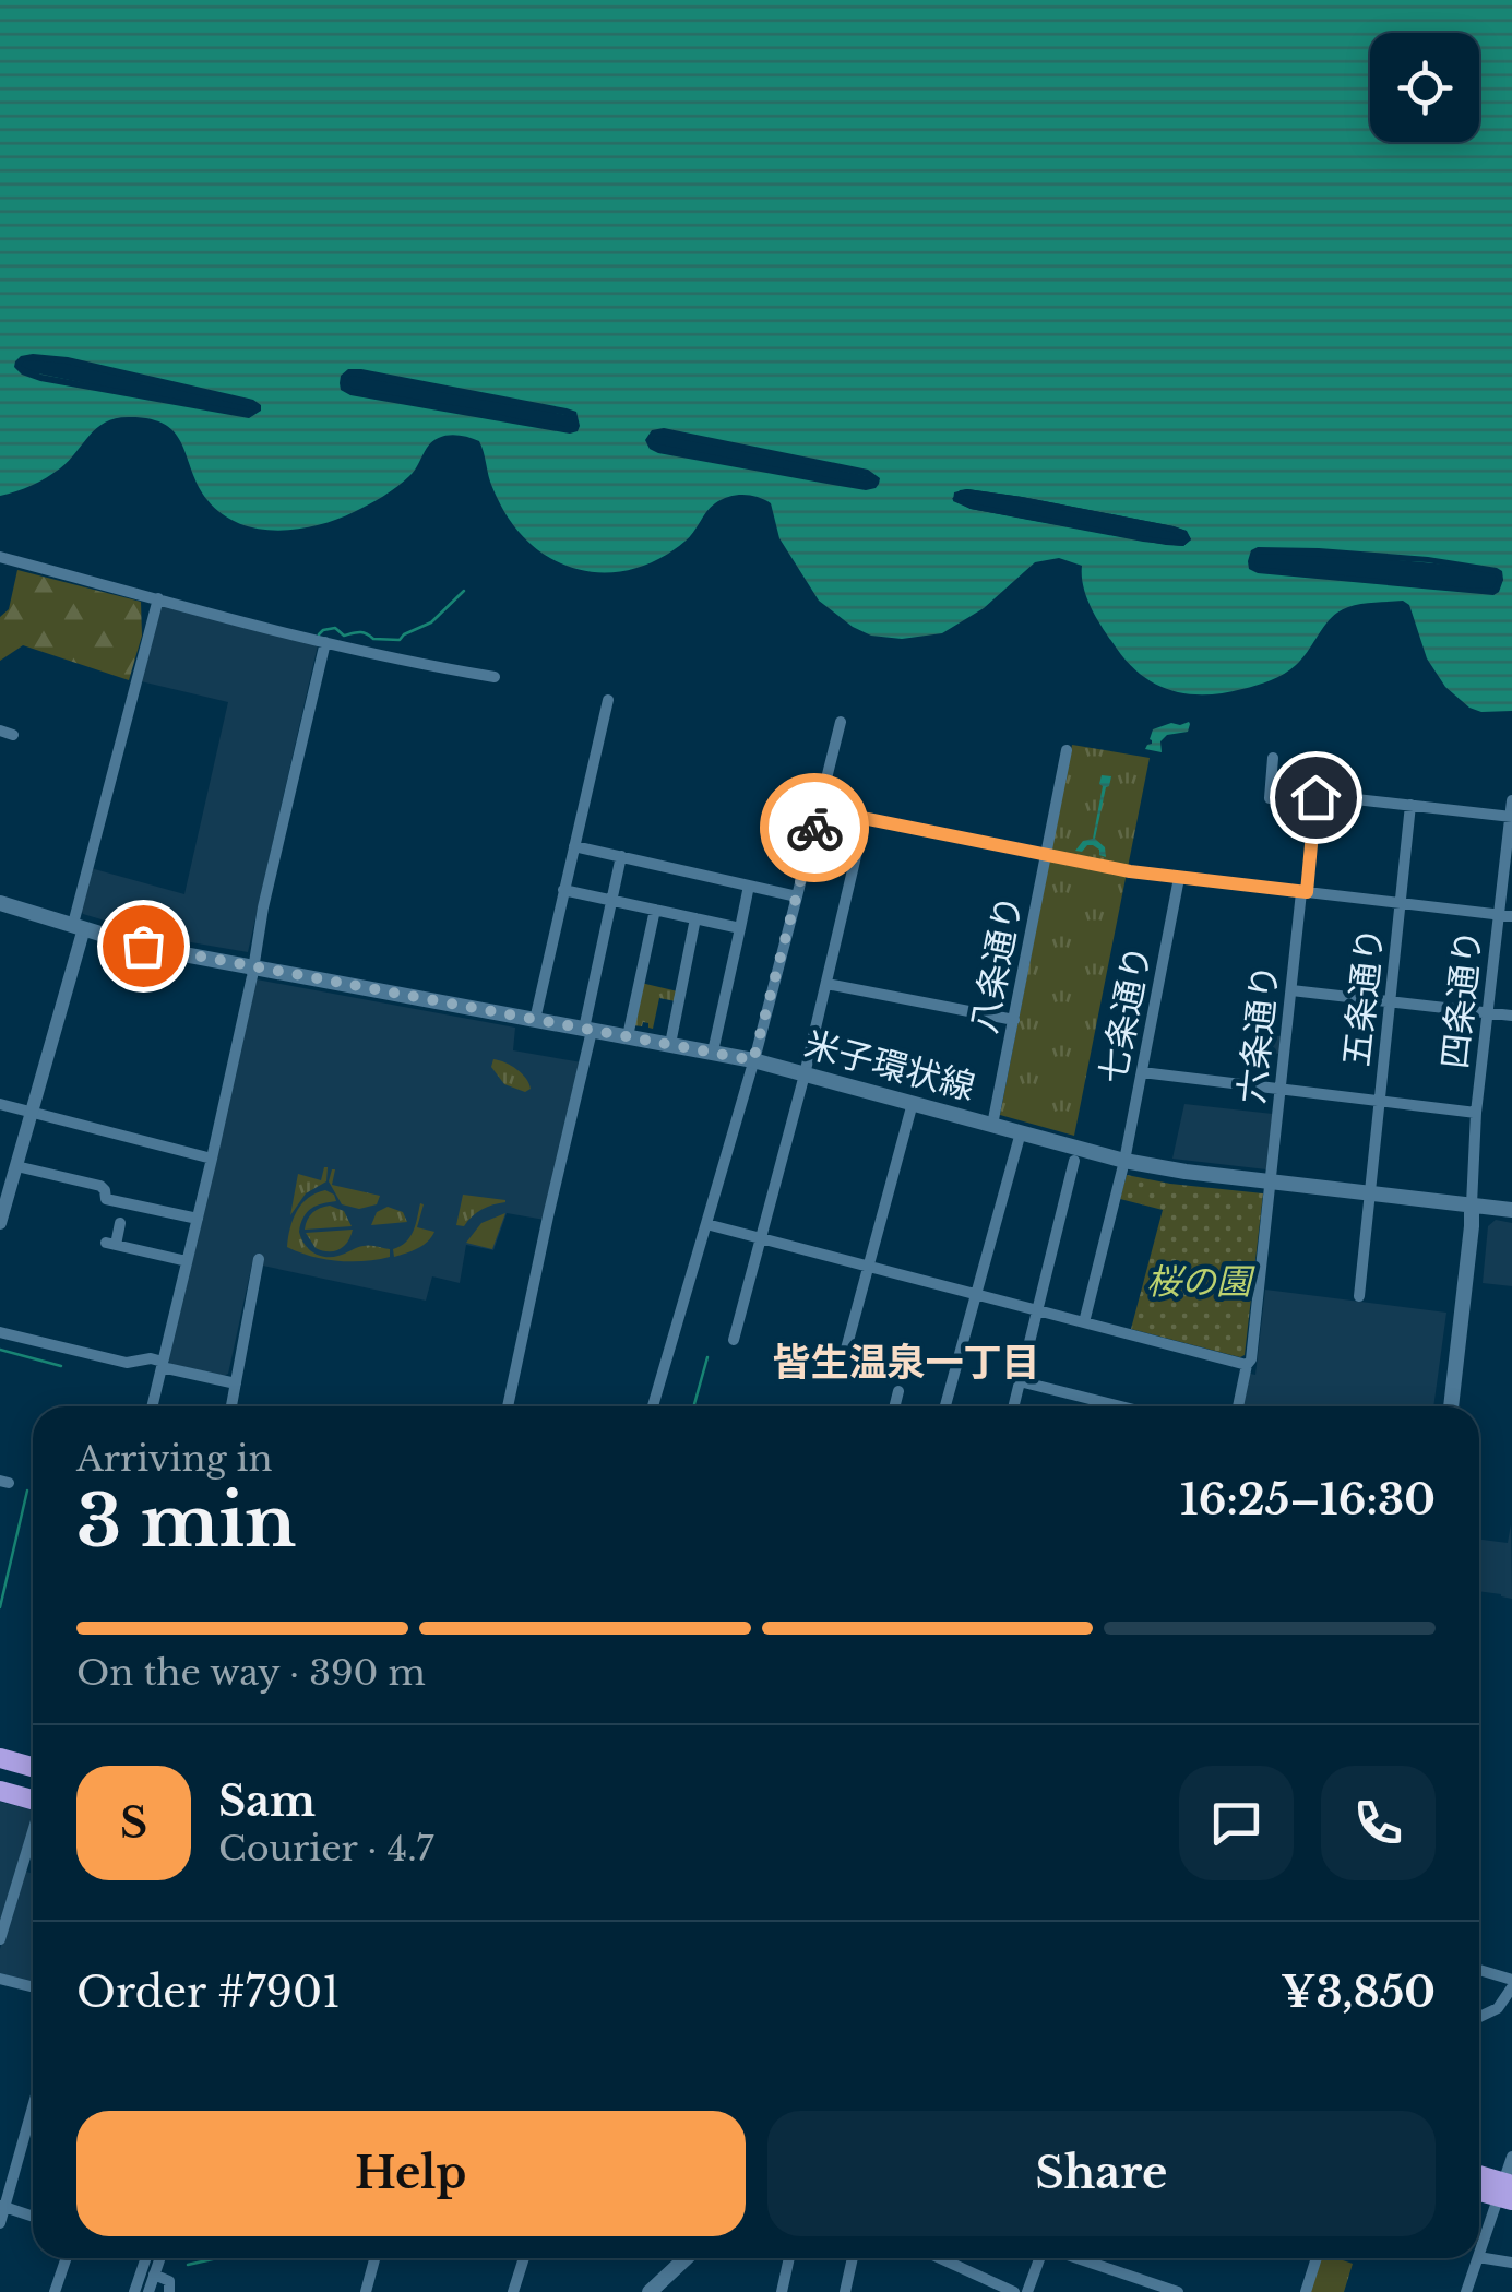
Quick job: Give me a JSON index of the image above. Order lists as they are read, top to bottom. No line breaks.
{"streets":{"main road":["米子環状線"],"street":["八条通り","五条通り","四条通り","七条通り","六条通り"]},"crossings":[["八条通り","米子環状線"],["五条通り","米子環状線"],["四条通り","米子環状線"],["七条通り","米子環状線"],["六条通り","米子環状線"]],"districts":["皆生温泉一丁目"],"parks":["桜の園"],"page":{"heading":["3 min","Arriving in","16:25–16:30"],"panel":["Sam","Courier · 4.7","Order #7901","¥3,850"],"bar":"On the way · 390 m","round":"S","buttons":["Help","Share"]}}
